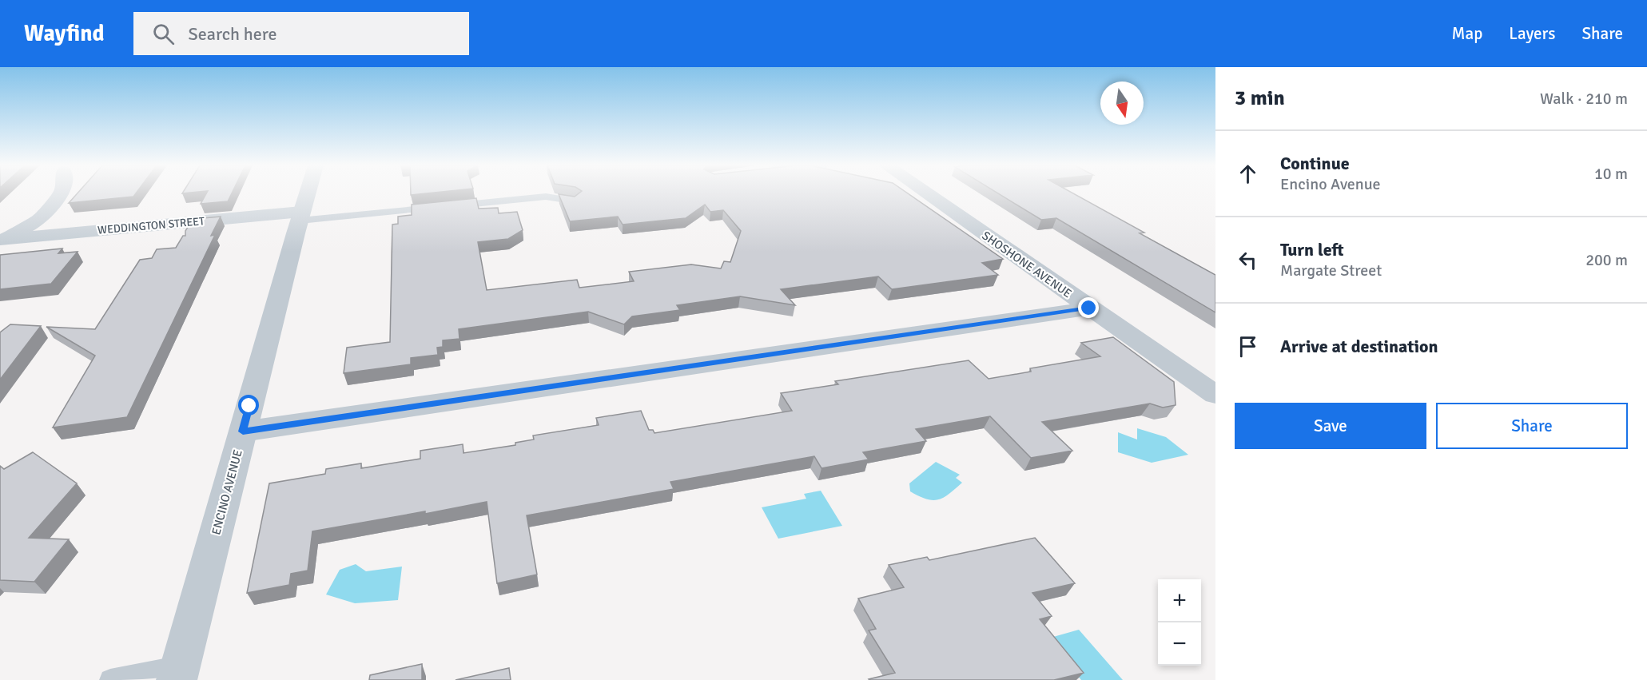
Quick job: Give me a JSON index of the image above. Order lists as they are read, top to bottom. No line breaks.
{"streets":{"street":["WEDDINGTON STREET","SHOSHONE AVENUE","ENCINO AVENUE"]},"crossings":[["WEDDINGTON STREET","ENCINO AVENUE"]],"north":"bottom","page":{"header":"Wayfind","search":"Search here","nav":["Map","Layers","Share"],"heading":["3 min","Walk · 210 m"],"list":[["Continue","Encino Avenue","10 m"],["Turn left","Margate Street","200 m"],"Arrive at destination"],"buttons":["Save","Share"],"map_buttons":["+","−"]}}
